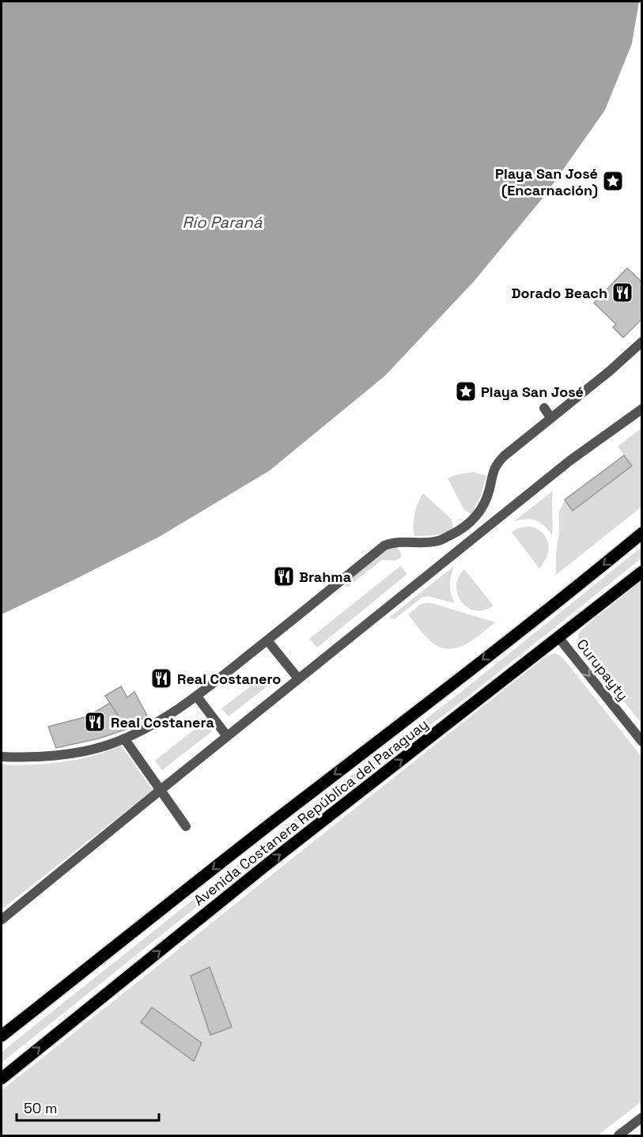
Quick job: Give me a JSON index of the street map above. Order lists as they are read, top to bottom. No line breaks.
{"streets":{"main road":["Avenida Costanera República del Paraguay"],"street":["Curupayty"]},"crossings":[["Curupayty","Avenida Costanera República del Paraguay"]],"one_way":["Curupayty"],"water":["Río Paraná"],"places":{"place":["Playa San José (Encarnación)","Playa San José"],"restaurant":["Dorado Beach","Brahma","Real Costanero","Real Costanera"]},"scale_bar":"50 m"}
